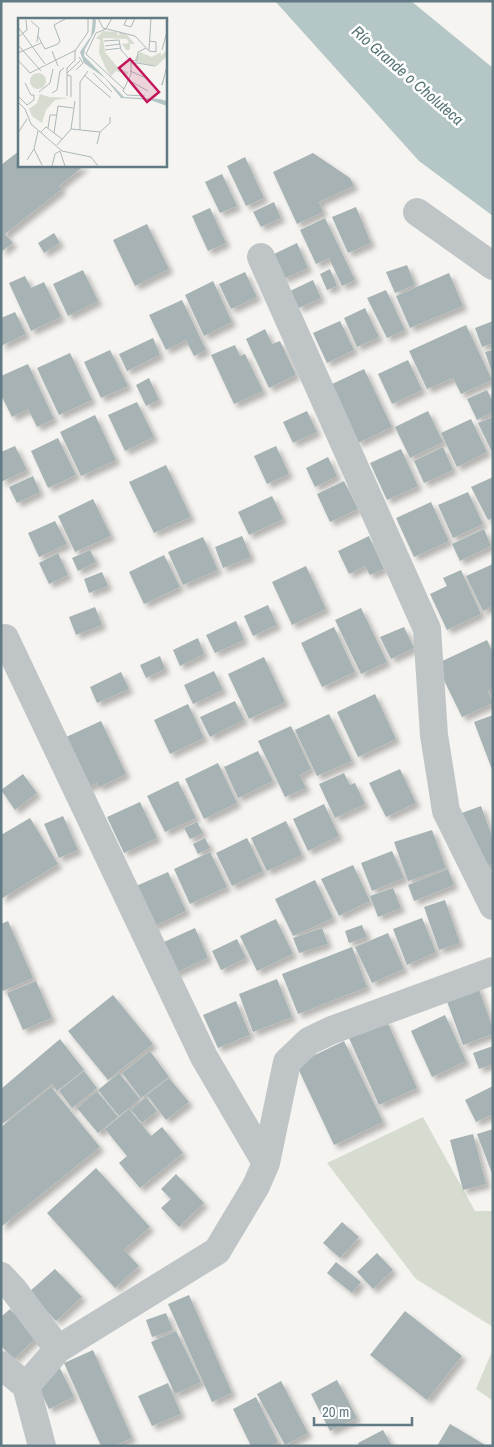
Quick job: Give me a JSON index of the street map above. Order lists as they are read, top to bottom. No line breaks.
{"water":["Río Grande o Choluteca"],"scale_bar":"20 m"}
